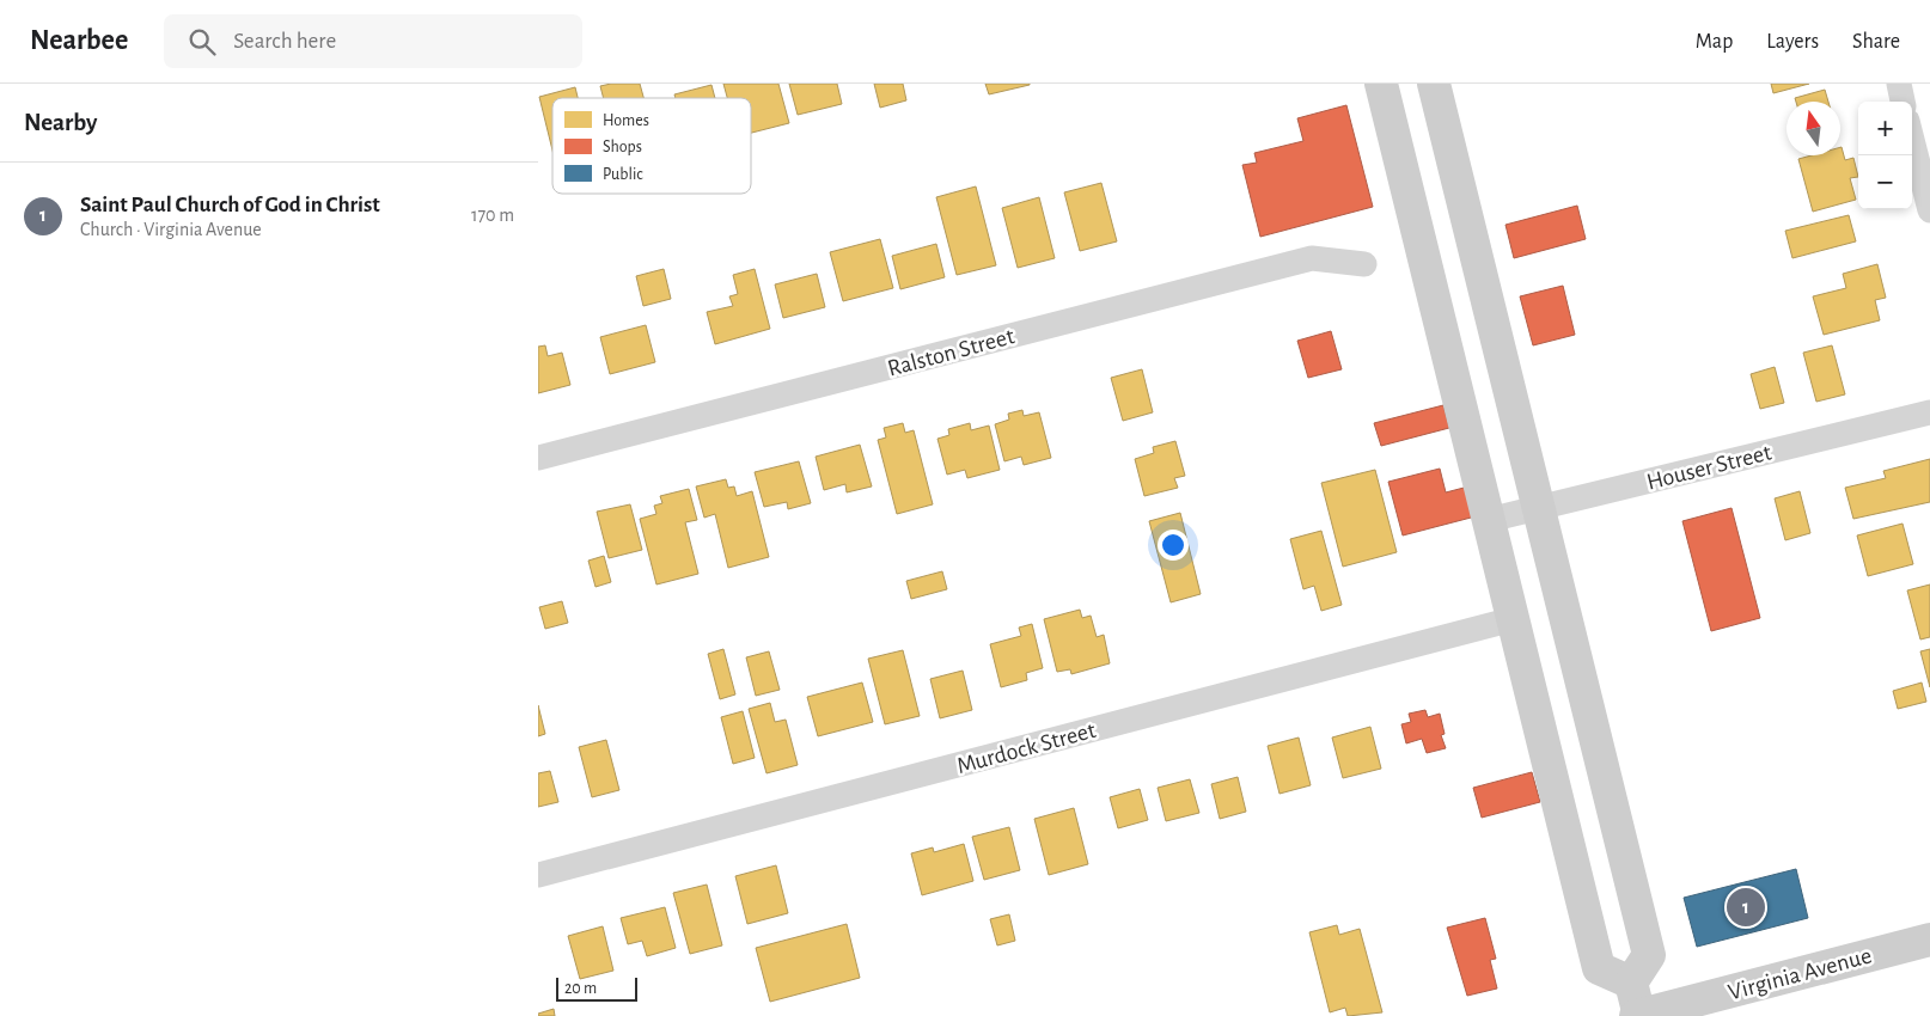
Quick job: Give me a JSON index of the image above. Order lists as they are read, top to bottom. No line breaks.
{"streets":{"street":["Ralston Street","Houser Street","Murdock Street","Virginia Avenue"]},"legend":["Homes","Shops","Public"],"scale_bar":"20 m","north":"top","page":{"header":"Nearbee","search":"Search here","nav":["Map","Layers","Share"],"heading":"Nearby","map_buttons":["+","−"],"list":[{"mark":"1","name":"Saint Paul Church of God in Christ","note":"Church · Virginia Avenue","value":"170 m"}],"pins":"1","scale":"20 m"}}
